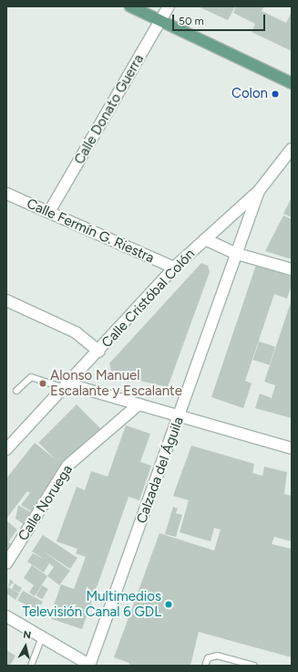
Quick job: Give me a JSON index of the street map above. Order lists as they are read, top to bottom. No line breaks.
{"streets":{"street":["Calle Donato Guerra","Calle Fermín G. Riestra","Calle Cristóbal Colón","Calzada del Águila","Calle Noruega"]},"crossings":[["Calle Donato Guerra","Calle Fermín G. Riestra"],["Calle Fermín G. Riestra","Calle Cristóbal Colón"],["Calle Cristóbal Colón","Calzada del Águila"]],"places":["Colon","Alonso Manuel Escalante y Escalante","Multimedios Televisión Canal 6 GDL"],"scale_bar":"50 m","north":"top"}
